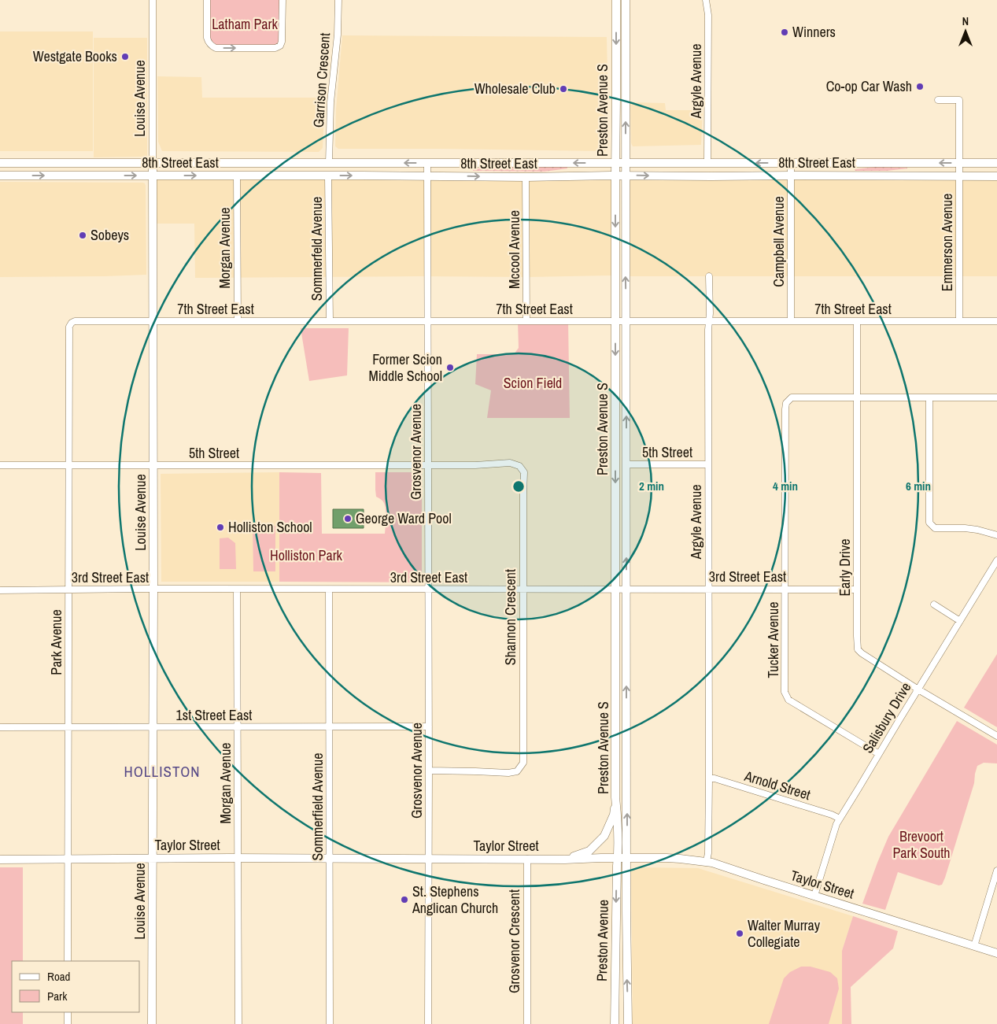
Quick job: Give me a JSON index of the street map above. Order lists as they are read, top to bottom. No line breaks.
{"streets":{"main road":["Louise Avenue","Preston Avenue S","8th Street East","Taylor Street","Preston Avenue"],"street":["Garrison Crescent","Argyle Avenue","Campbell Avenue","Emmerson Avenue","Morgan Avenue","Sommerfeld Avenue","Mccool Avenue","7th Street East","Grosvenor Avenue","5th Street","Early Drive","3rd Street East","Shannon Crescent","Tucker Avenue","Park Avenue","1st Street East","Salisbury Drive","Arnold Street","Sommerfield Avenue","Grosvenor Crescent"]},"crossings":[["Garrison Crescent","8th Street East"],["Argyle Avenue","8th Street East"],["Argyle Avenue","7th Street East"],["Argyle Avenue","5th Street"],["Argyle Avenue","3rd Street East"],["Argyle Avenue","Arnold Street"],["Argyle Avenue","Taylor Street"],["Louise Avenue","8th Street East"],["Louise Avenue","7th Street East"],["Louise Avenue","5th Street"],["Louise Avenue","3rd Street East"],["Louise Avenue","1st Street East"],["Louise Avenue","Taylor Street"],["Preston Avenue S","8th Street East"],["Preston Avenue S","7th Street East"],["Preston Avenue S","5th Street"],["Preston Avenue S","3rd Street East"],["Preston Avenue S","Taylor Street"],["Preston Avenue S","Preston Avenue"],["8th Street East","Campbell Avenue"],["8th Street East","Emmerson Avenue"],["8th Street East","Morgan Avenue"],["8th Street East","Sommerfeld Avenue"],["8th Street East","Mccool Avenue"],["8th Street East","Grosvenor Avenue"],["Campbell Avenue","7th Street East"],["Emmerson Avenue","7th Street East"],["Morgan Avenue","7th Street East"],["Morgan Avenue","3rd Street East"],["Morgan Avenue","1st Street East"],["Morgan Avenue","Taylor Street"],["Sommerfeld Avenue","7th Street East"],["Mccool Avenue","7th Street East"],["7th Street East","Grosvenor Avenue"],["7th Street East","Early Drive"],["7th Street East","Park Avenue"],["Grosvenor Avenue","5th Street"],["Grosvenor Avenue","3rd Street East"],["Grosvenor Avenue","Shannon Crescent"],["Grosvenor Avenue","1st Street East"],["Grosvenor Avenue","Taylor Street"],["5th Street","Shannon Crescent"],["5th Street","Park Avenue"],["Early Drive","3rd Street East"],["Early Drive","Tucker Avenue"],["Early Drive","Salisbury Drive"],["3rd Street East","Shannon Crescent"],["3rd Street East","Tucker Avenue"],["3rd Street East","Park Avenue"],["3rd Street East","Sommerfield Avenue"],["Tucker Avenue","Salisbury Drive"],["Park Avenue","1st Street East"],["Park Avenue","Taylor Street"],["1st Street East","Sommerfield Avenue"],["Salisbury Drive","Arnold Street"],["Salisbury Drive","Taylor Street"],["Sommerfield Avenue","Taylor Street"],["Taylor Street","Preston Avenue"],["Taylor Street","Grosvenor Crescent"]],"districts":["HOLLISTON"],"parks":["Latham Park","Scion Field","Holliston Park","Brevoort Park South"],"places":["Winners","Westgate Books","Co-op Car Wash","Wholesale Club","Sobeys","Former Scion Middle School","George Ward Pool","Holliston School","St. Stephens Anglican Church","Walter Murray Collegiate"],"legend":["Road","Park"],"north":"top","rings":["2 min","4 min","6 min"]}
